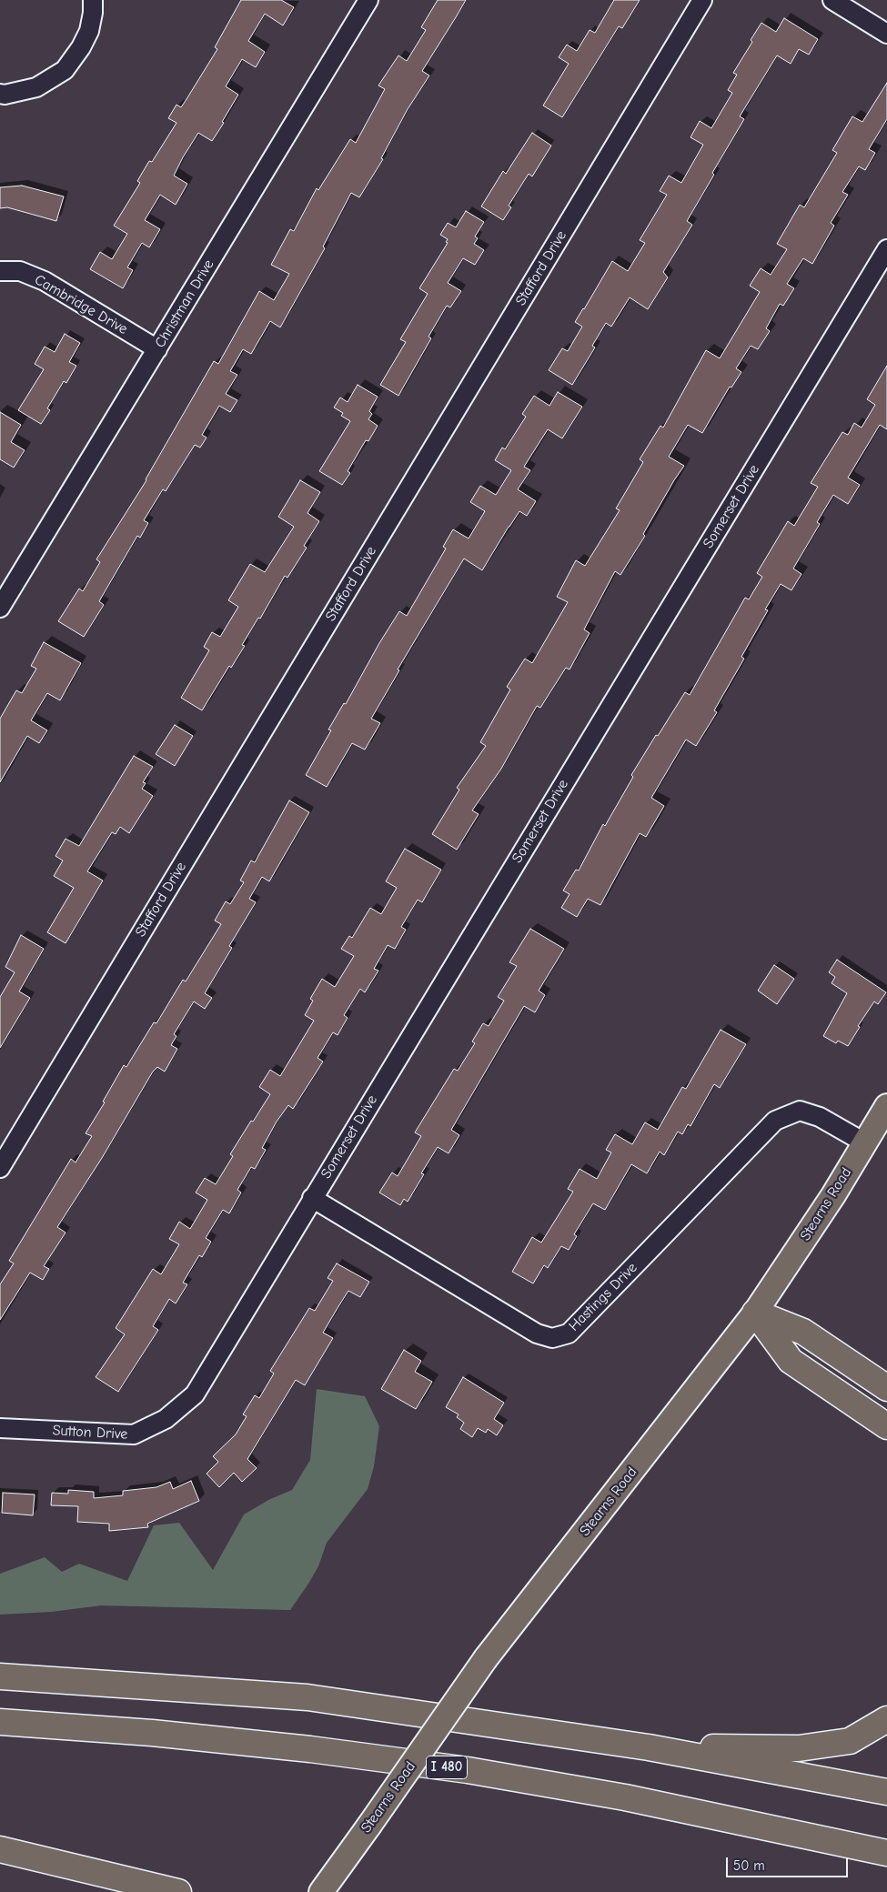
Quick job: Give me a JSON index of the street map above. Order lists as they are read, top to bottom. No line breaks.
{"streets":{"highway":["I 480"],"main road":["Stearns Road"],"street":["Stafford Drive","Christman Drive","Cambridge Drive","Somerset Drive","Hastings Drive","Sutton Drive"]},"crossings":[["Christman Drive","Cambridge Drive"],["Somerset Drive","Hastings Drive"],["Somerset Drive","Sutton Drive"],["Stearns Road","Hastings Drive"]],"scale_bar":"50 m"}
